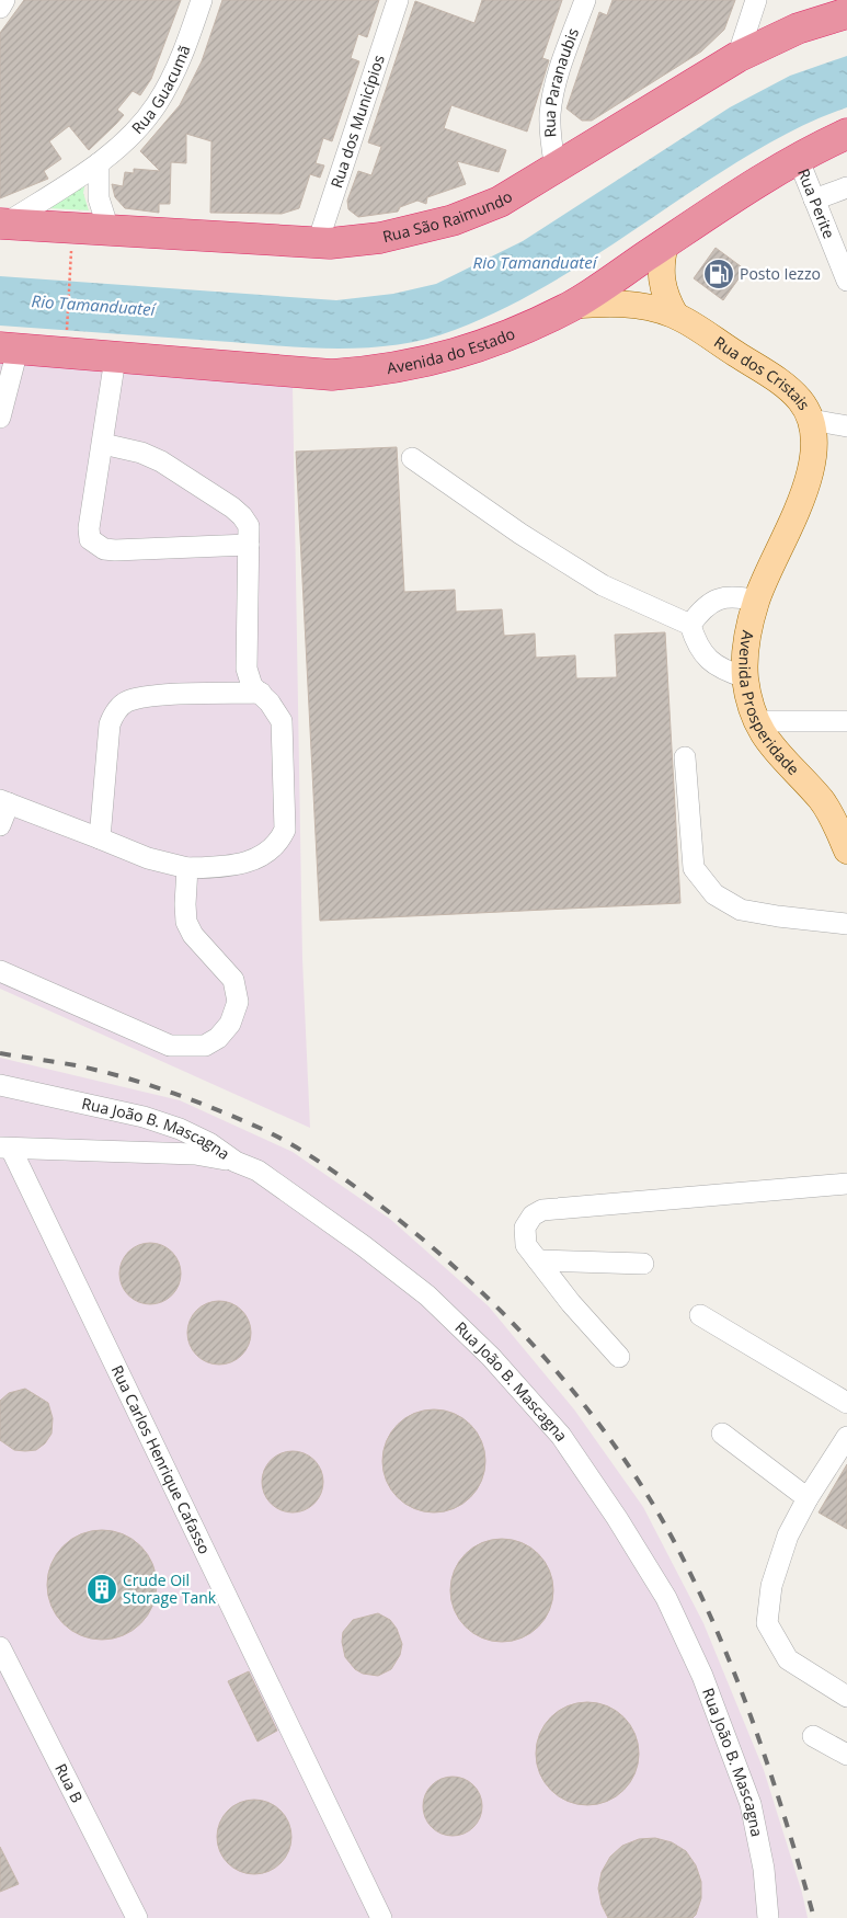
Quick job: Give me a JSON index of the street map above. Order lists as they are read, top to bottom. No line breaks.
{"streets":{"highway":["Rua São Raimundo","Avenida do Estado"],"main road":["Rua dos Cristais","Avenida Prosperidade"],"street":["Rua Paranaubis","Rua Guacumã","Rua dos Municípios","Rua Perite","Rua João B. Mascagna","Rua Carlos Henrique Cafasso","Rua B"]},"crossings":[["Rua Paranaubis","Rua São Raimundo"],["Rua Guacumã","Rua São Raimundo"],["Rua dos Municípios","Rua São Raimundo"],["Rua Perite","Avenida do Estado"],["Avenida do Estado","Rua dos Cristais"],["Rua dos Cristais","Avenida Prosperidade"]],"water":["Rio Tamanduateí"],"places":{"fuel station":["Posto Iezzo"],"building":["Crude Oil Storage Tank"]}}
